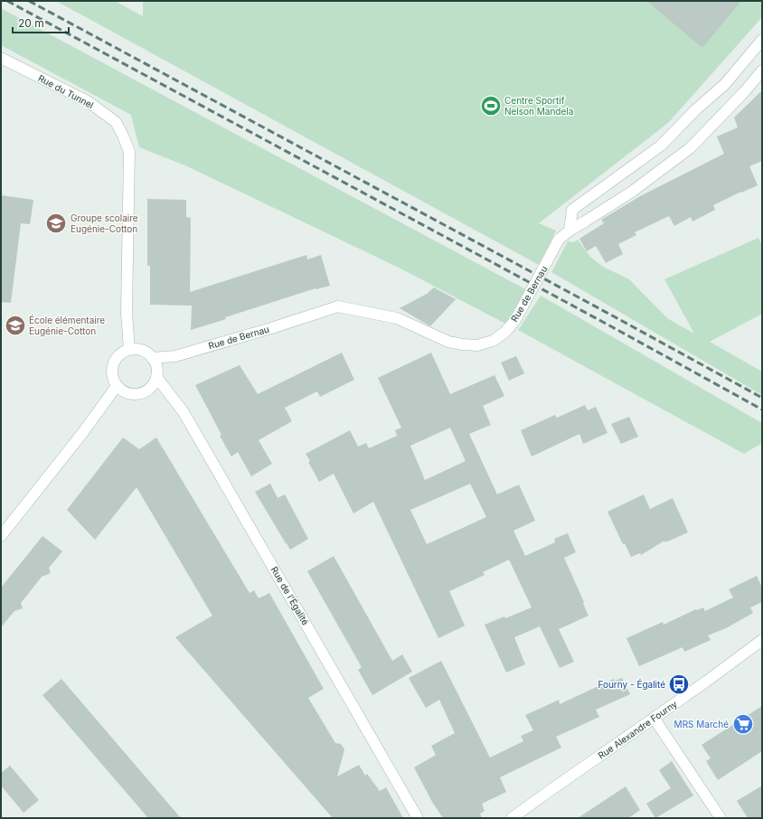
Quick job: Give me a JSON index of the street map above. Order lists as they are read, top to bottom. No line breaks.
{"streets":{"street":["Rue du Tunnel","Rue de Bernau","Rue de l'Égalité","Rue Alexandre Fourny"]},"crossings":[["Rue du Tunnel","Rue de Bernau"],["Rue du Tunnel","Rue de l'Égalité"],["Rue de Bernau","Rue de l'Égalité"]],"places":{"sports":["Centre Sportif Nelson Mandela"],"school or university":["Groupe scolaire Eugénie-Cotton","École élémentaire Eugénie-Cotton"],"bus stop":["Fourny - Égalité"],"supermarket":["MRS Marché"]},"scale_bar":"20 m"}
